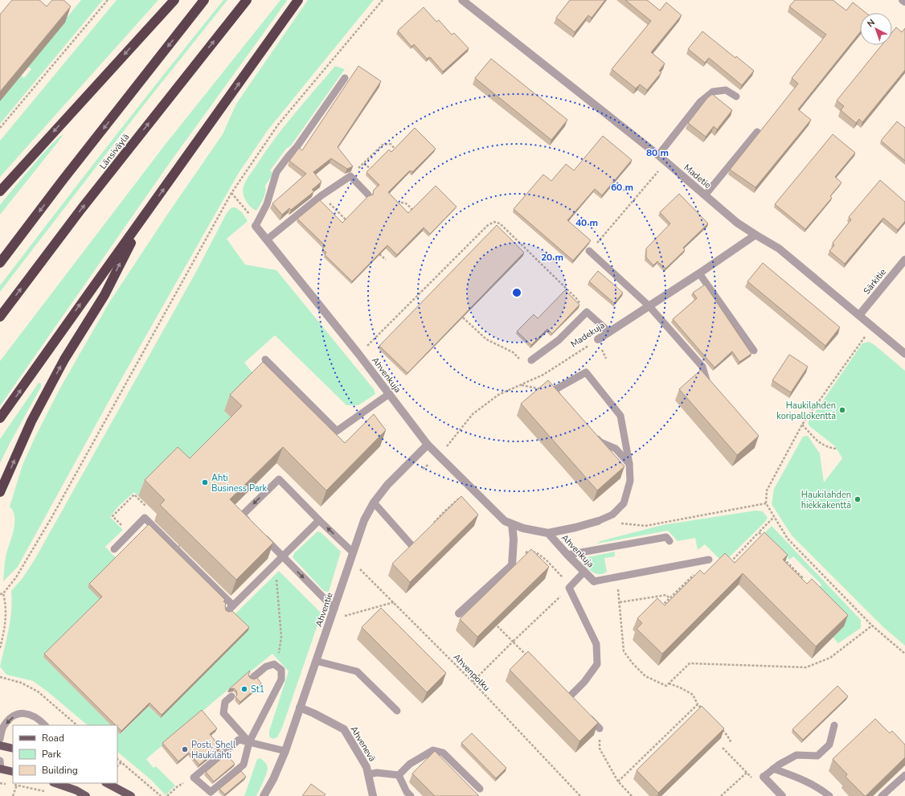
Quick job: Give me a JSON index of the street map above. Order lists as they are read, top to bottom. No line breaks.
{"streets":{"highway":["Länsiväylä"],"street":["Madetie","Särkitie","Madekuja","Ahvenkuja","Ahventie","Ahvenevä"],"path":["Ahvenpolku"]},"crossings":[["Madetie","Särkitie"],["Madetie","Madekuja"],["Madekuja","Ahvenkuja"],["Ahvenkuja","Ahventie"],["Ahventie","Ahvenevä"]],"places":["Haukilahden koripallokenttä","Ahti Business Park","Haukilahden hiekkakenttä","St1","Posti, Shell Haukilahti"],"legend":["Road","Park","Building"],"north":"top left","rings":["80 m","60 m","40 m","20 m"]}
